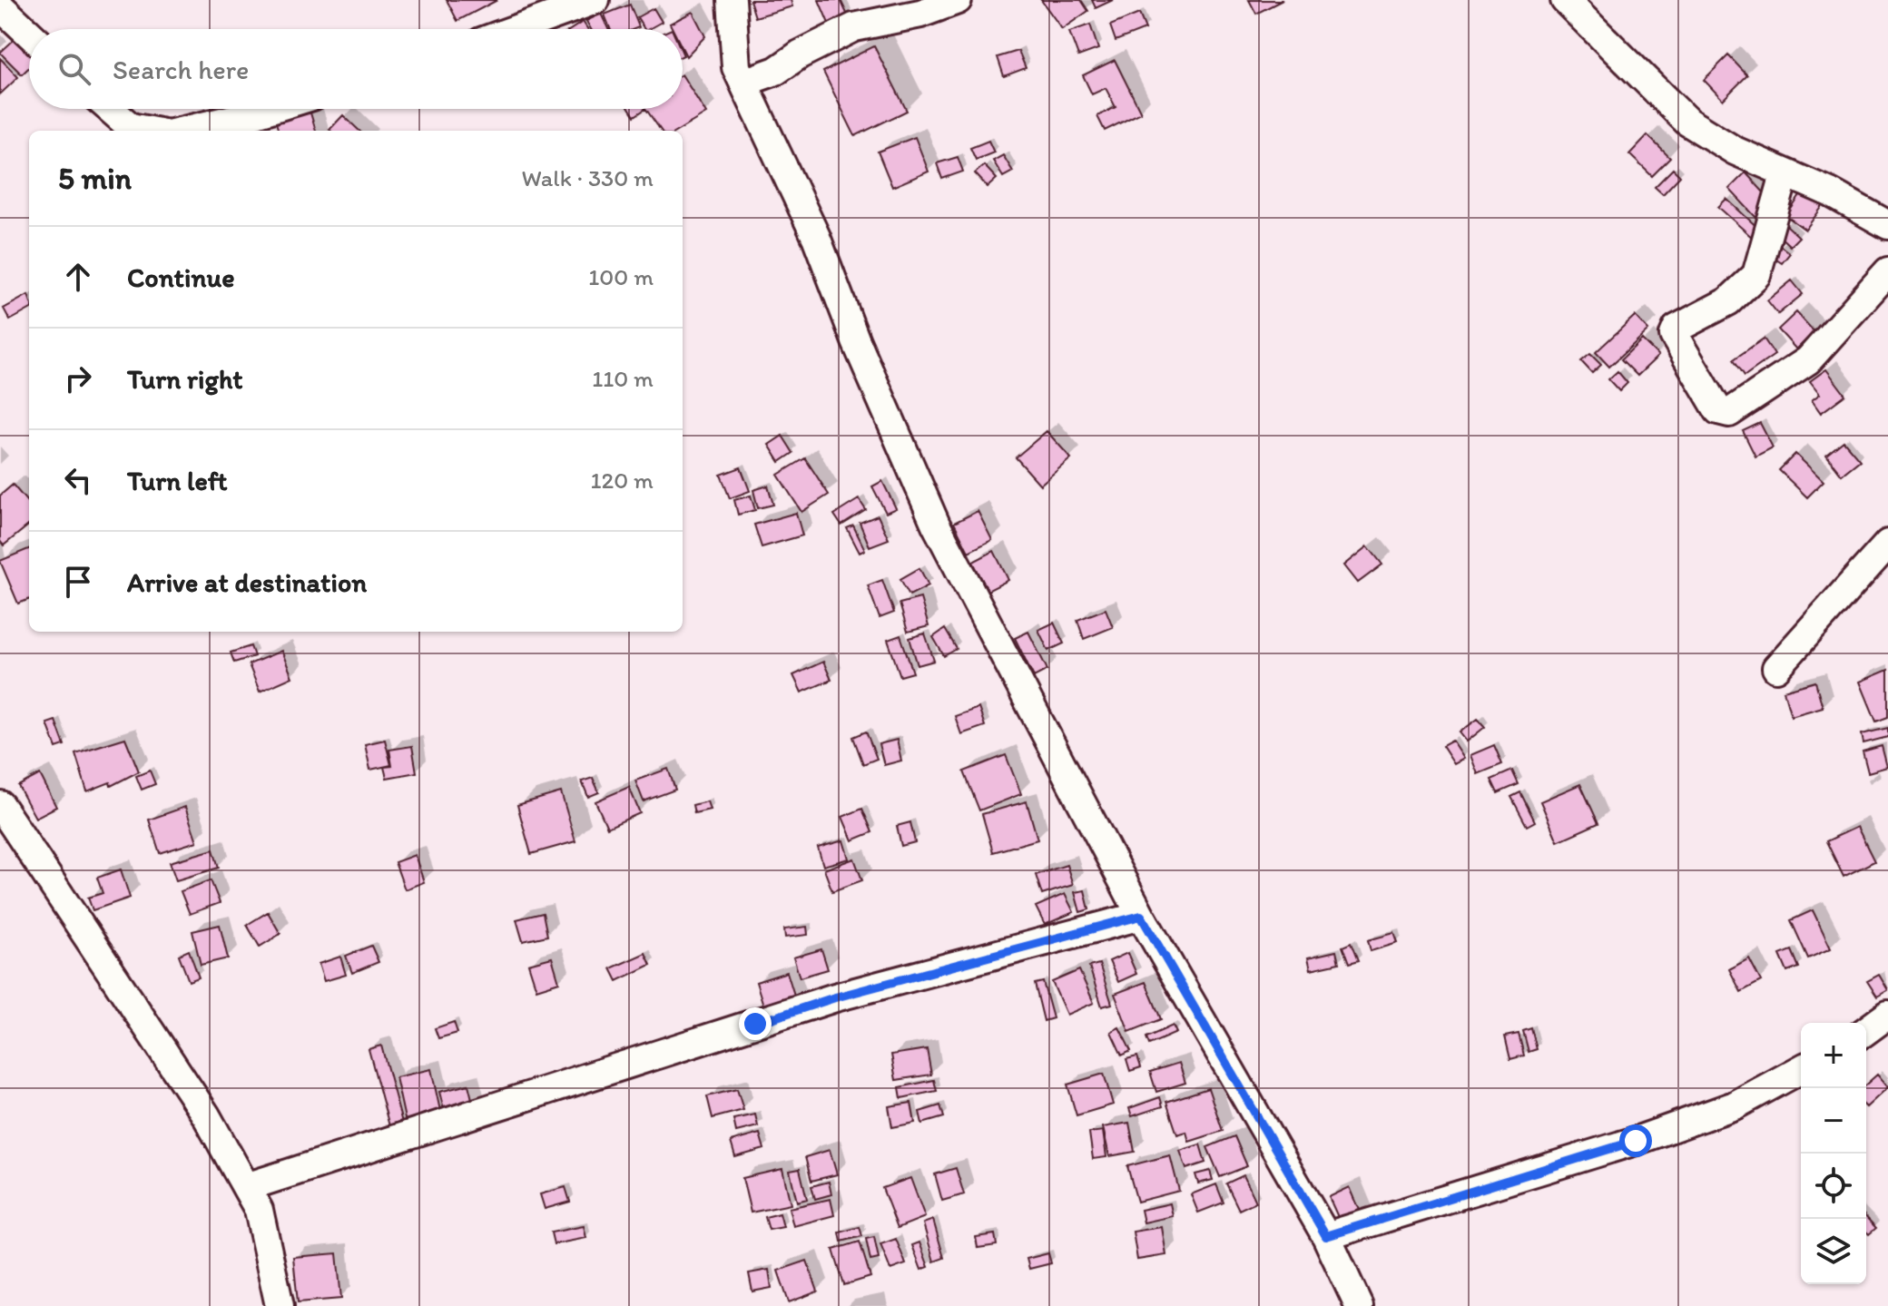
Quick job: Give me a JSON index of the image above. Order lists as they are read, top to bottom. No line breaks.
{"page":{"search":"Search here","heading":["5 min","Walk · 330 m"],"list":[["Continue","100 m"],["Turn right","110 m"],["Turn left","120 m"],"Arrive at destination"],"map_buttons":["+","−"]}}
